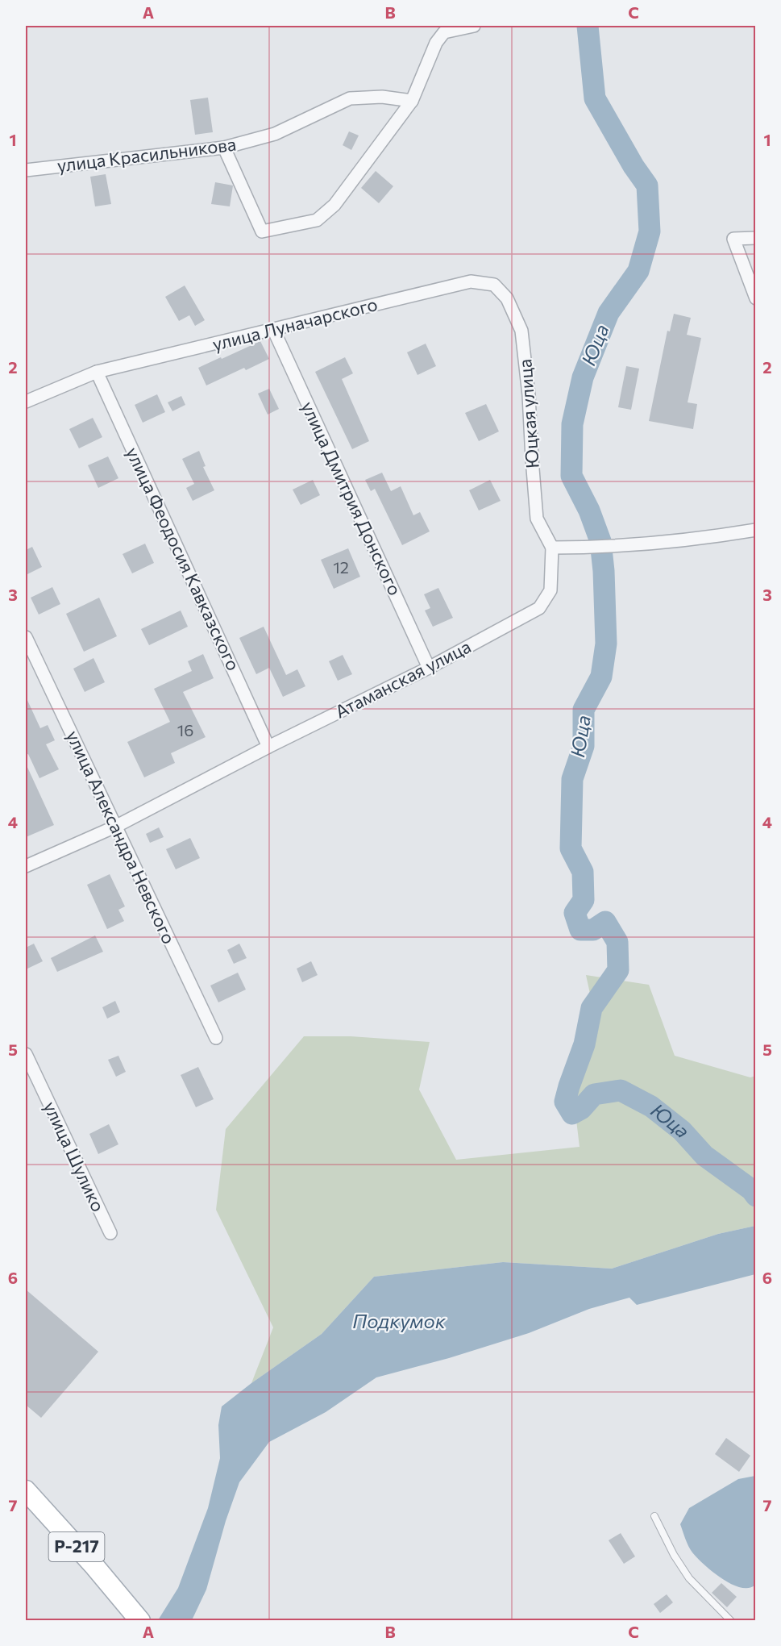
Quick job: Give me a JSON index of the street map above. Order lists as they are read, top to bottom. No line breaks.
{"streets":{"main road":["Р-217"],"street":["улица Красильникова","улица Луначарского","Юцкая улица","улица Дмитрия Донского","улица Феодосия Кавказского","Атаманская улица","улица Александра Невского","улица Шулико"]},"crossings":[["улица Луначарского","Юцкая улица"],["улица Луначарского","улица Дмитрия Донского"],["улица Луначарского","улица Феодосия Кавказского"],["Юцкая улица","Атаманская улица"],["улица Дмитрия Донского","Атаманская улица"],["улица Феодосия Кавказского","Атаманская улица"],["Атаманская улица","улица Александра Невского"]],"water":["Юца","Подкумок"],"house_numbers":["12","16"],"grid":{"columns":["A","B","C"],"rows":["1","2","3","4","5","6","7"]}}
